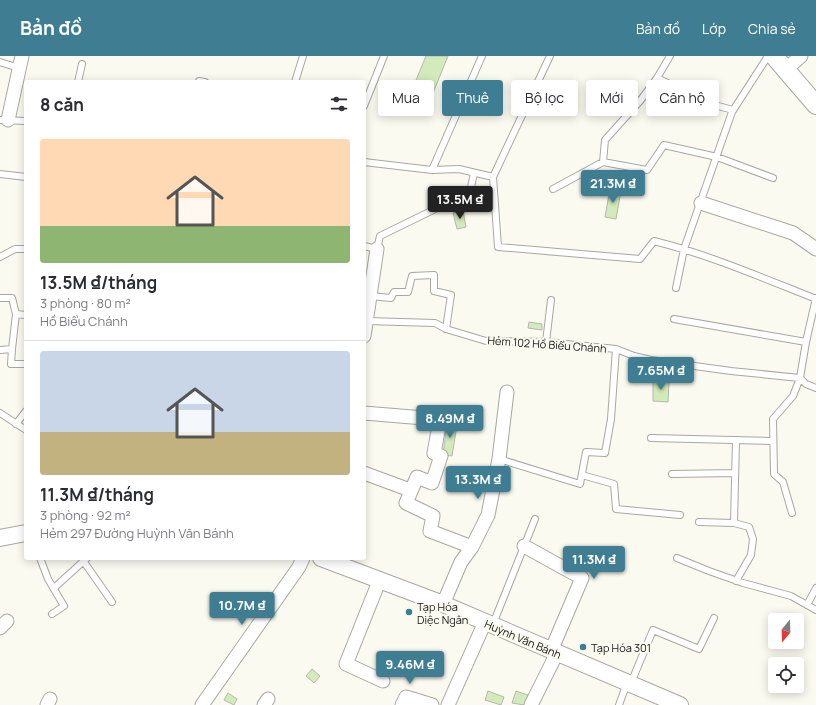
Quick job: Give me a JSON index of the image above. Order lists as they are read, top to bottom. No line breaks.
{"streets":{"street":["Huỳnh Văn Bánh"],"lane":["Hẻm 102 Hồ Biểu Chánh"]},"places":["Tạp Hóa Diệc Ngân","Tạp Hóa 301"],"north":"bottom","page":{"header":"Bản đồ","nav":["Bản đồ","Lớp","Chia sẻ"],"chip":["Mua","Thuê","Bộ lọc","Mới","Căn hộ"],"heading":"8 căn","list":[{"name":"13.5M ₫/tháng","note":"3 phòng · 80 m² · Hồ Biểu Chánh"},{"name":"11.3M ₫/tháng","note":"3 phòng · 92 m² · Hẻm 297 Đường Huỳnh Văn Bánh"}],"price":["21.3M ₫","13.5M ₫","7.65M ₫","8.49M ₫","13.3M ₫","11.3M ₫","10.7M ₫","9.46M ₫"]}}
